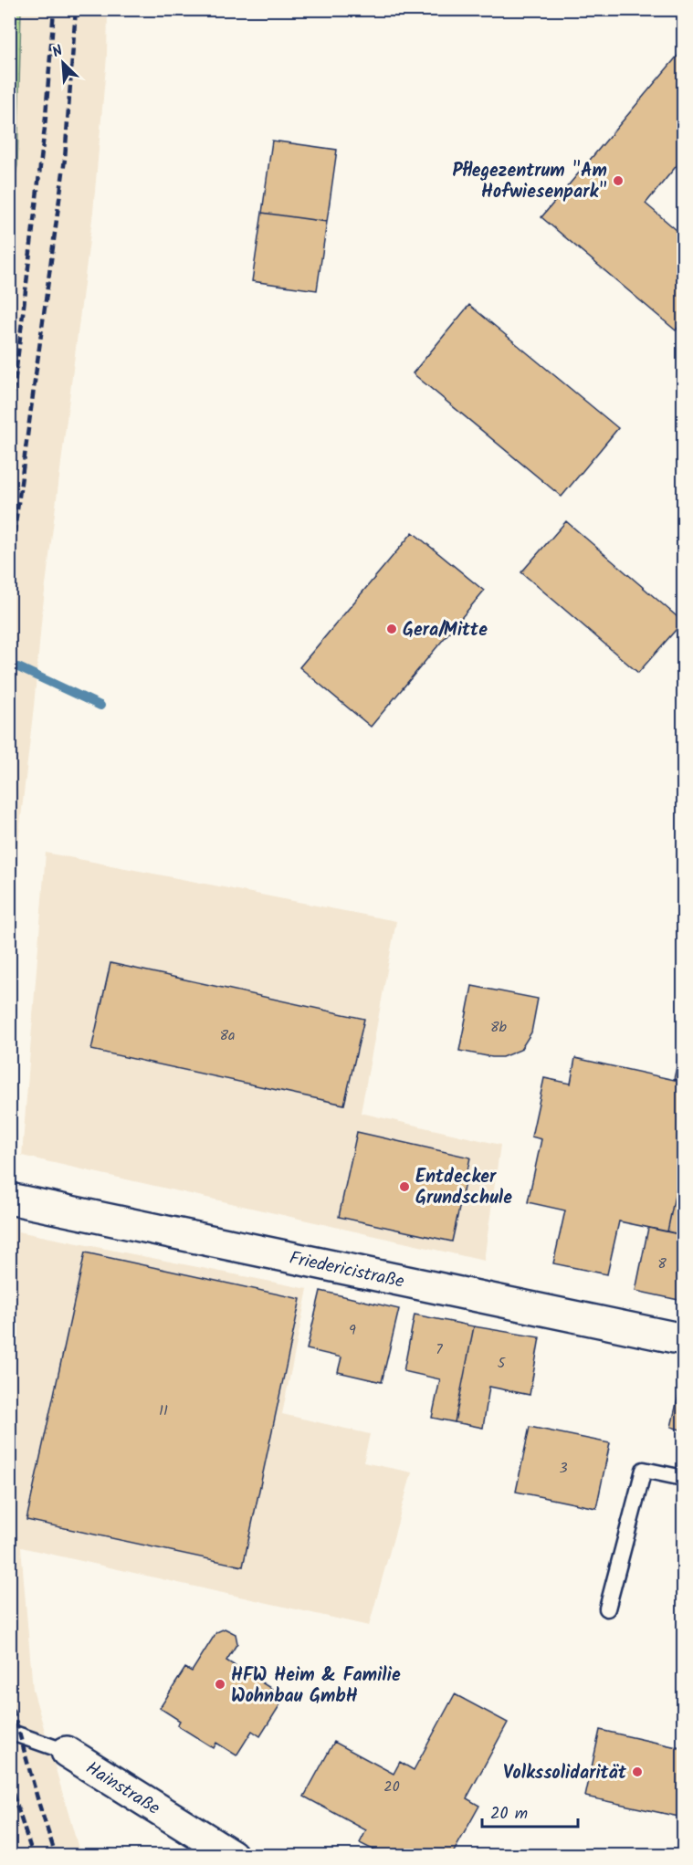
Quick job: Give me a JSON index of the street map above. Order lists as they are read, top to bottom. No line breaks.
{"streets":{"street":["Friedericistraße","Hainstraße"]},"places":["Pflegezentrum \"Am Hofwiesenpark\"","Gera/Mitte","Entdecker Grundschule","HFW Heim & Familie Wohnbau GmbH","Volkssolidarität"],"house_numbers":["8b","8a","8","9","7","5","11","3","20"],"scale_bar":"20 m","north":"top left"}
